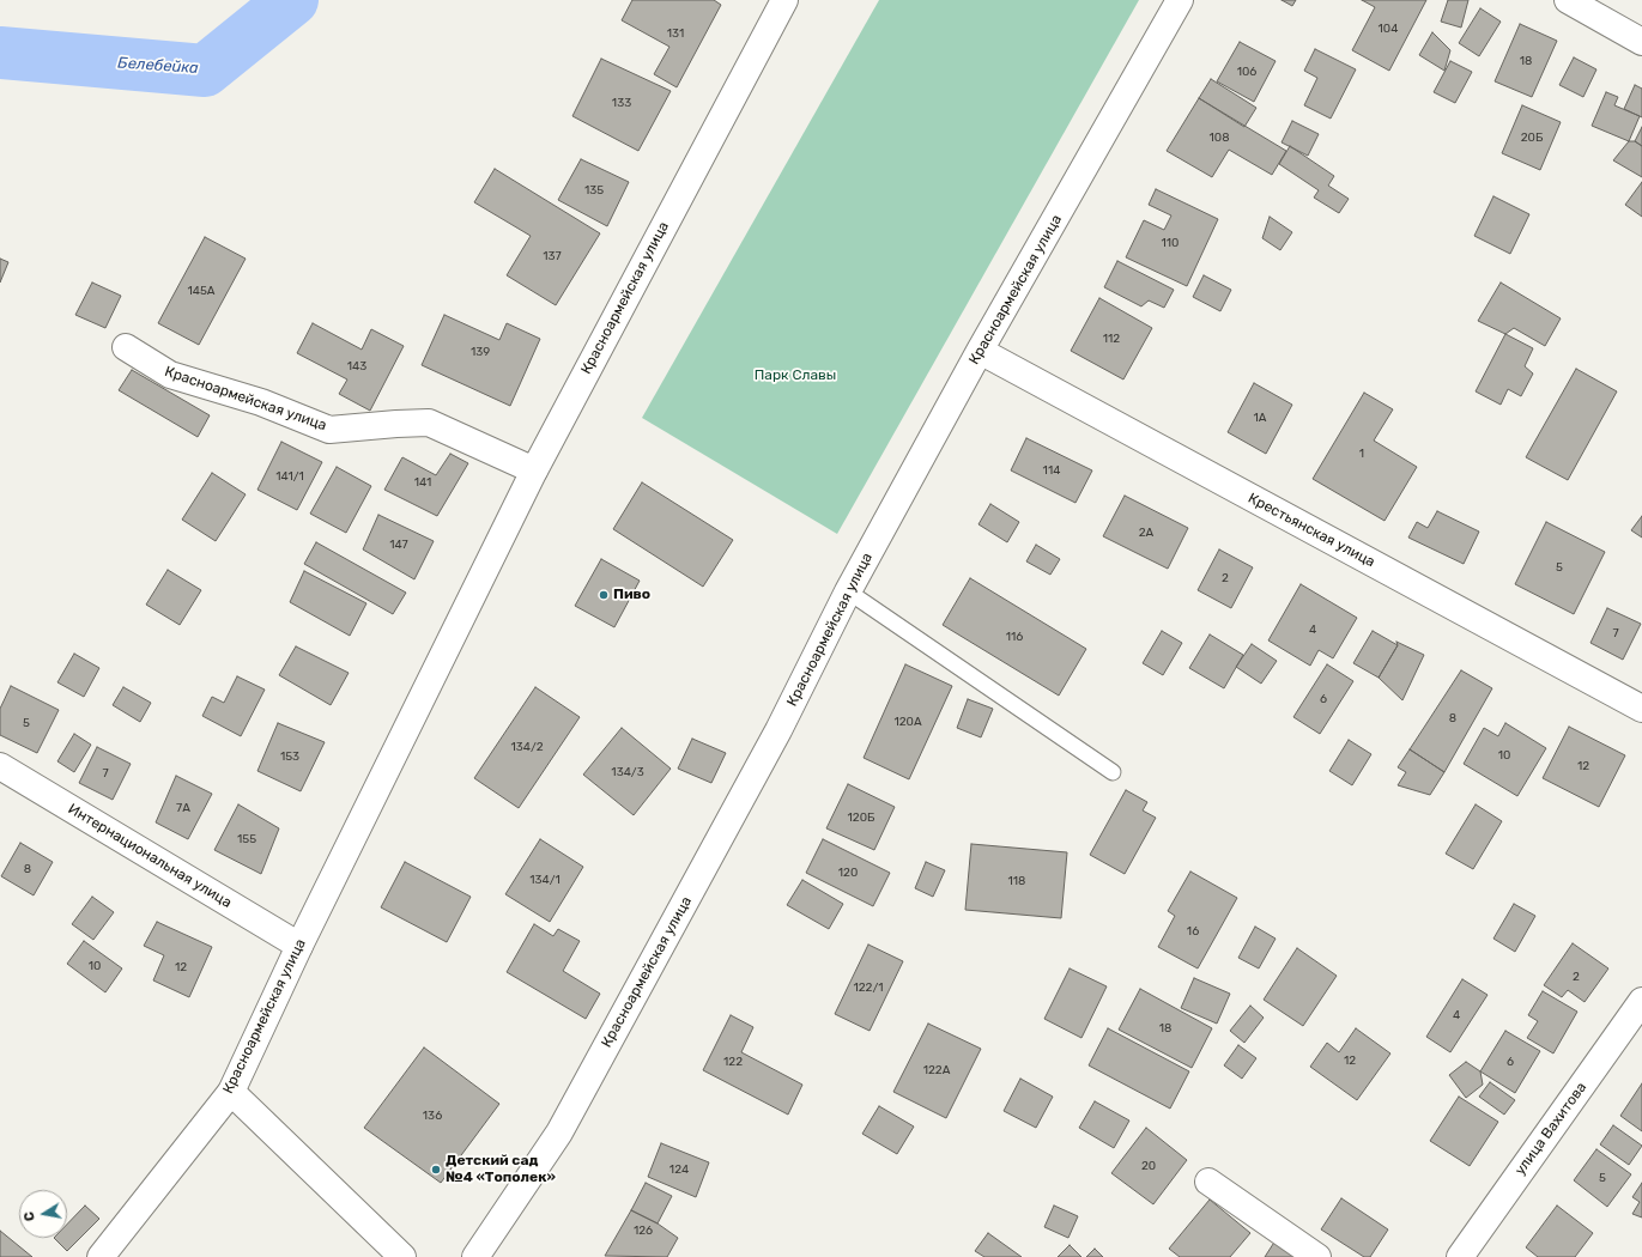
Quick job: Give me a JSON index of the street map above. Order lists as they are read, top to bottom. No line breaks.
{"streets":{"street":["Красноармейская улица","Крестьянская улица","Интернациональная улица","улица Вахитова"]},"crossings":[["Красноармейская улица","Крестьянская улица"],["Красноармейская улица","Интернациональная улица"]],"water":["Белебейка"],"parks":["Парк Славы"],"places":["Пиво","Детский сад №4 «Тополек»"],"house_numbers":["104","131","18","106","133","108","20Б","135","110","137","145А","112","139","143","1А","1","114","141/1","141","2А","147","5","2","4","7","116","6","8","120А","5","134/2","10","153","12","134/3","7","7А","120Б","155","8","120","134/1","118","16","10","12","2","122/1","4","18","12","122","6","122А","136","20","124","5","126"],"north":"left"}
